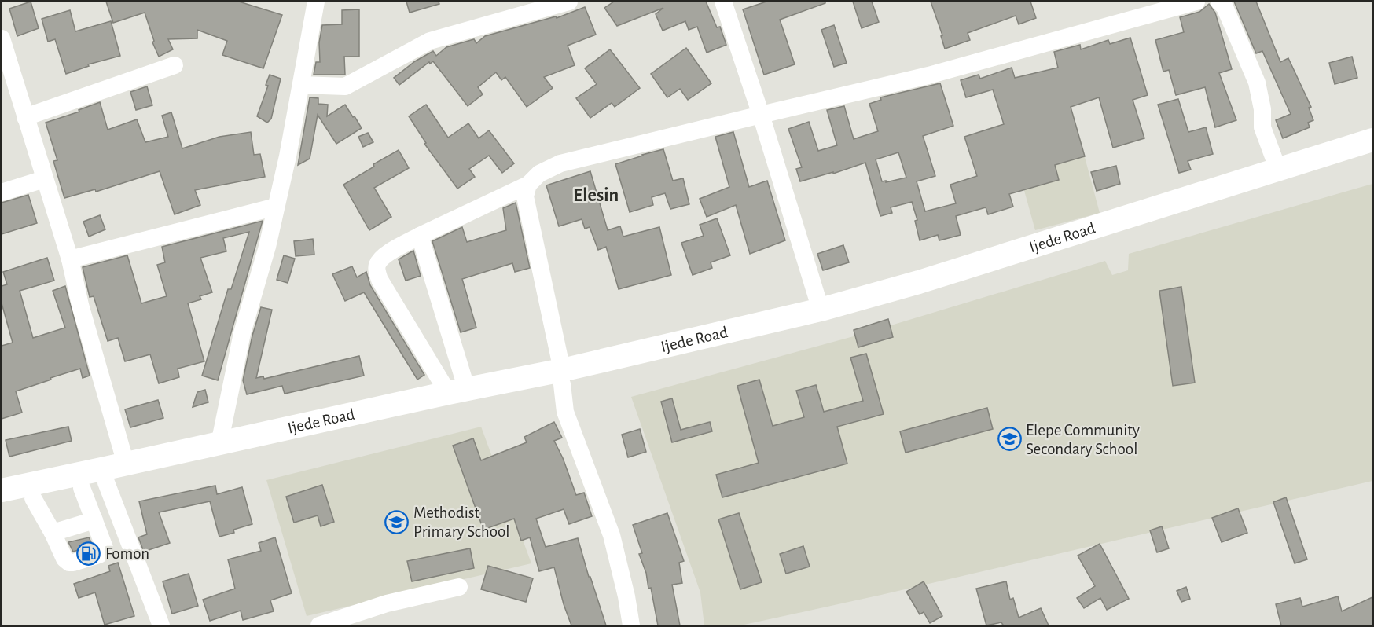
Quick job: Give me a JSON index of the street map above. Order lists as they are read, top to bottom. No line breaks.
{"streets":{"main road":["Ijede Road"]},"districts":["Elesin"],"places":{"school or university":["Elepe Community Secondary School","Methodist Primary School"],"fuel station":["Fomon"]}}
